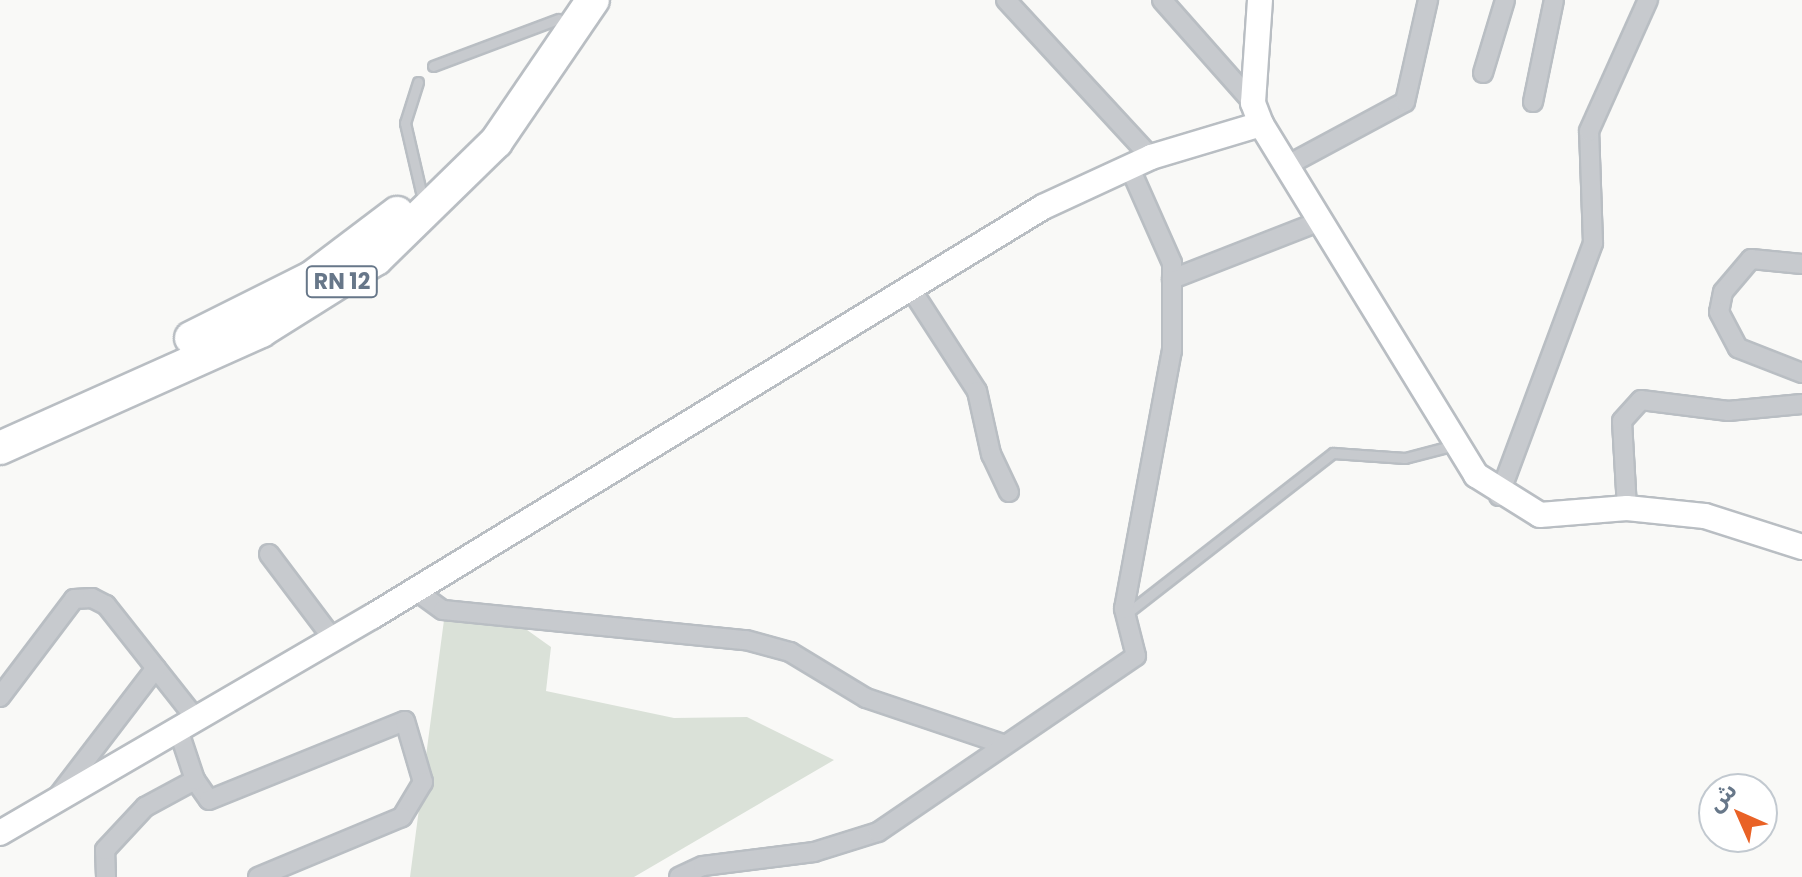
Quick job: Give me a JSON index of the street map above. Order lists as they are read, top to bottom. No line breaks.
{"streets":{"highway":["RN 12"]},"north":"top left"}
